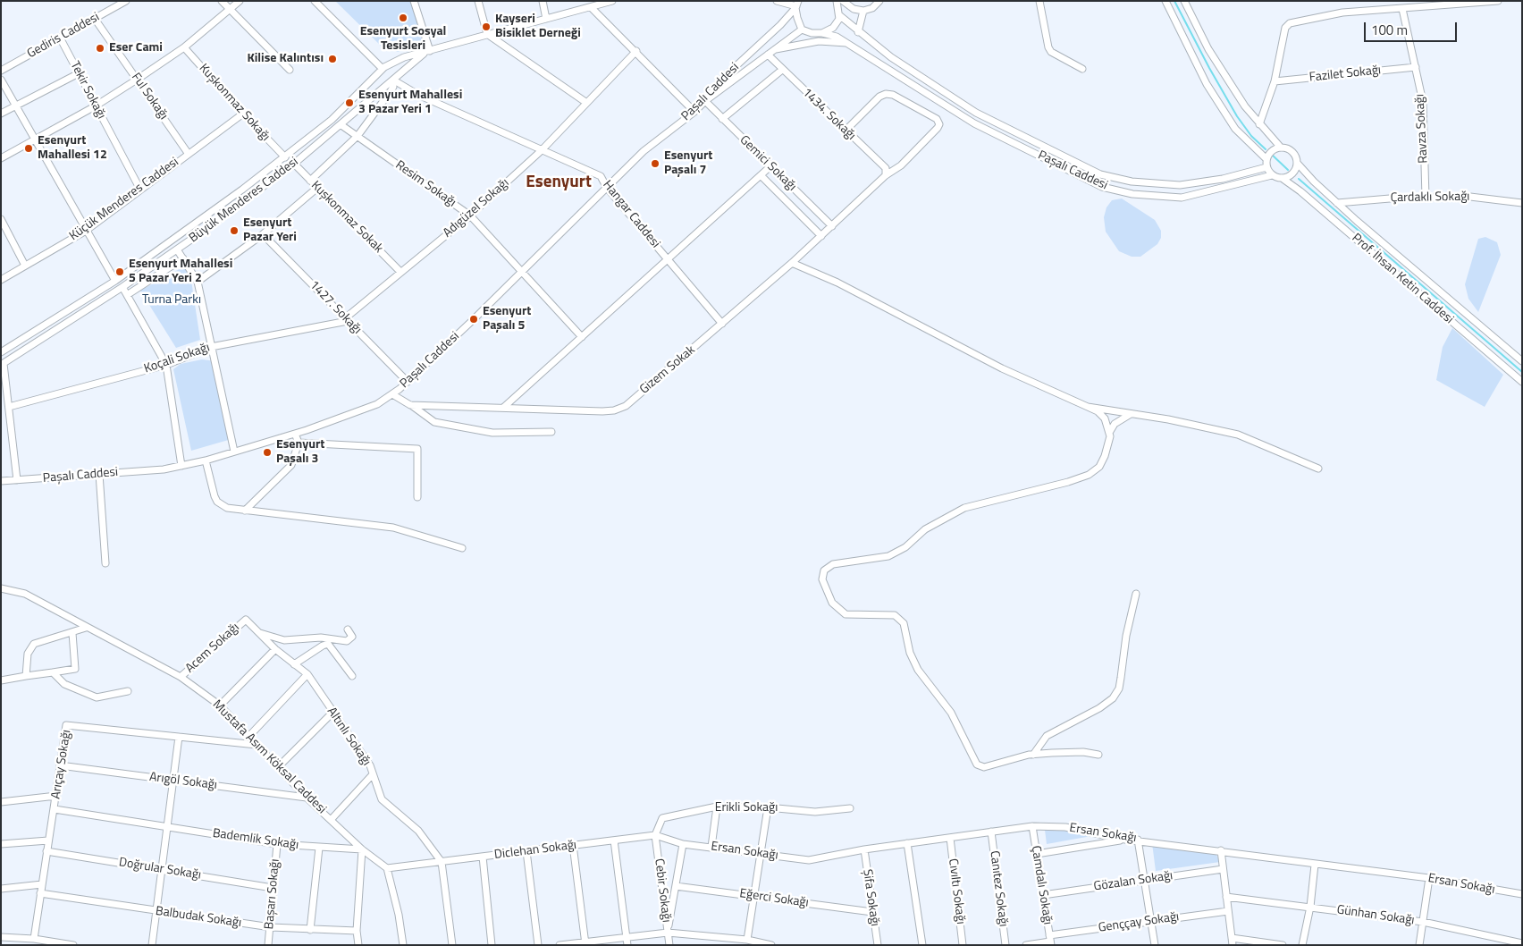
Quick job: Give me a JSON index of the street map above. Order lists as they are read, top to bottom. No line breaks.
{"streets":{"street":["Gediris Caddesi","Fazilet Sokağı","Tekir Sokağı","Paşalı Caddesi","Ful Sokağı","Kuşkonmaz Sokağı","1434. Sokağı","Ravza Sokağı","Gemici Sokağı","Resim Sokağı","Çardaklı Sokağı","Küçük Menderes Caddesi","Büyük Menderes Caddesi","Adıgüzel Sokağı","Hangar Caddesi","Kuşkonmaz Sokak","Prof. İhsan Ketin Caddesi","1427. Sokağı","Koçali Sokağı","Gizem Sokak","Acem Sokağı","Altınlı Sokağı","Mustafa Asım Köksal Caddesi","Arıçay Sokağı","Arıgöl Sokağı","Erikli Sokağı","Ersan Sokağı","Bademlik Sokağı","Diclehan Sokağı","Doğrular Sokağı","Gözalan Sokağı","Çamdalı Sokağı","Canıtez Sokağı","Cebir Sokağı","Cıvıltı Sokağı","Başarı Sokağı","Şifa Sokağı","Eğerci Sokağı","Günhan Sokağı","Balbudak Sokağı","Genççay Sokağı"]},"crossings":[["Gediris Caddesi","Tekir Sokağı"],["Gediris Caddesi","Ful Sokağı"],["Fazilet Sokağı","Ravza Sokağı"],["Tekir Sokağı","Küçük Menderes Caddesi"],["Paşalı Caddesi","Gemici Sokağı"],["Paşalı Caddesi","Resim Sokağı"],["Paşalı Caddesi","Hangar Caddesi"],["Paşalı Caddesi","Prof. İhsan Ketin Caddesi"],["Paşalı Caddesi","1427. Sokağı"],["Paşalı Caddesi","Gizem Sokak"],["Ful Sokağı","Küçük Menderes Caddesi"],["Kuşkonmaz Sokağı","Küçük Menderes Caddesi"],["Kuşkonmaz Sokağı","Büyük Menderes Caddesi"],["1434. Sokağı","Gizem Sokak"],["Ravza Sokağı","Çardaklı Sokağı"],["Gemici Sokağı","Gizem Sokak"],["Resim Sokağı","Büyük Menderes Caddesi"],["Resim Sokağı","Adıgüzel Sokağı"],["Çardaklı Sokağı","Prof. İhsan Ketin Caddesi"],["Büyük Menderes Caddesi","Hangar Caddesi"],["Büyük Menderes Caddesi","Kuşkonmaz Sokak"],["Adıgüzel Sokağı","Hangar Caddesi"],["Adıgüzel Sokağı","Kuşkonmaz Sokak"],["Adıgüzel Sokağı","1427. Sokağı"],["Adıgüzel Sokağı","Koçali Sokağı"],["Hangar Caddesi","Gizem Sokak"],["1427. Sokağı","Koçali Sokağı"],["Acem Sokağı","Altınlı Sokağı"],["Acem Sokağı","Mustafa Asım Köksal Caddesi"],["Altınlı Sokağı","Diclehan Sokağı"],["Mustafa Asım Köksal Caddesi","Arıçay Sokağı"],["Mustafa Asım Köksal Caddesi","Arıgöl Sokağı"],["Mustafa Asım Köksal Caddesi","Bademlik Sokağı"],["Mustafa Asım Köksal Caddesi","Diclehan Sokağı"],["Arıçay Sokağı","Arıgöl Sokağı"],["Arıçay Sokağı","Bademlik Sokağı"],["Arıçay Sokağı","Doğrular Sokağı"],["Arıçay Sokağı","Balbudak Sokağı"],["Erikli Sokağı","Diclehan Sokağı"],["Erikli Sokağı","Cebir Sokağı"],["Ersan Sokağı","Diclehan Sokağı"],["Ersan Sokağı","Çamdalı Sokağı"],["Ersan Sokağı","Canıtez Sokağı"],["Ersan Sokağı","Cıvıltı Sokağı"],["Ersan Sokağı","Şifa Sokağı"],["Bademlik Sokağı","Başarı Sokağı"],["Diclehan Sokağı","Cebir Sokağı"],["Doğrular Sokağı","Başarı Sokağı"],["Gözalan Sokağı","Çamdalı Sokağı"],["Çamdalı Sokağı","Genççay Sokağı"],["Başarı Sokağı","Balbudak Sokağı"],["Şifa Sokağı","Eğerci Sokağı"]],"districts":["Esenyurt"],"parks":["Turna Parkı"],"places":["Esenyurt Sosyal Tesisleri","Kayseri Bisiklet Derneği","Eser Cami","Kilise Kalıntısı","Esenyurt Mahallesi 3 Pazar Yeri 1","Esenyurt Mahallesi 12","Esenyurt Paşalı 7","Esenyurt Pazar Yeri","Esenyurt Mahallesi 5 Pazar Yeri 2","Esenyurt Paşalı 5","Esenyurt Paşalı 3"],"scale_bar":"100 m"}
